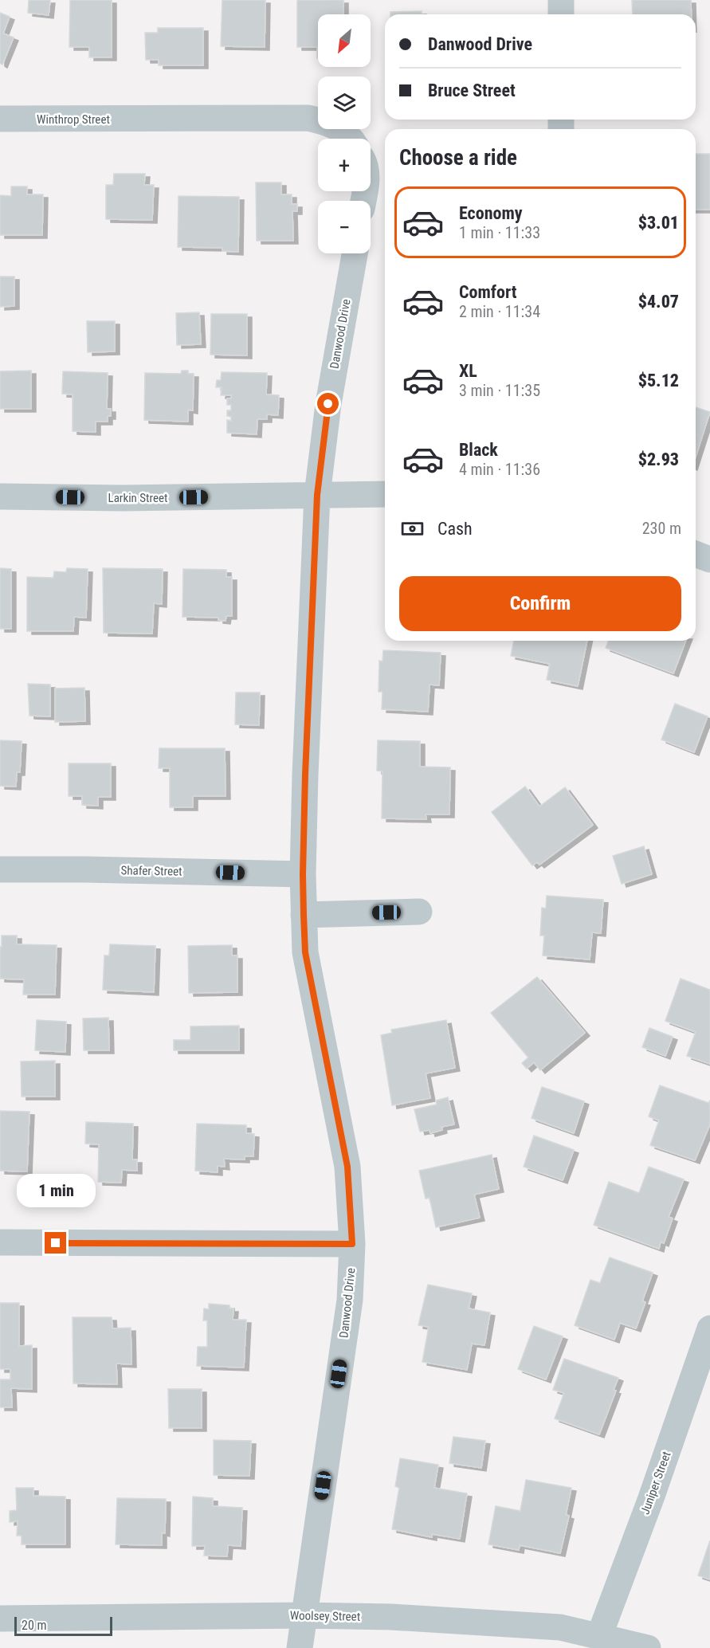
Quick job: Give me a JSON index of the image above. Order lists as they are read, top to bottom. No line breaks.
{"streets":{"street":["Winthrop Street","Danwood Drive","Larkin Street","Shafer Street","Juniper Street","Woolsey Street"]},"crossings":[["Danwood Drive","Larkin Street"],["Danwood Drive","Shafer Street"],["Danwood Drive","Woolsey Street"],["Juniper Street","Woolsey Street"]],"scale_bar":"20 m","north":"bottom left","page":{"map_buttons":["+","−"],"banner":["Danwood Drive","Bruce Street"],"heading":"Choose a ride","list":[{"name":"Economy","note":"1 min · 11:33","value":"$3.01"},{"name":"Comfort","note":"2 min · 11:34","value":"$4.07"},{"name":"XL","note":"3 min · 11:35","value":"$5.12"},{"name":"Black","note":"4 min · 11:36","value":"$2.93"}],"pay":["Cash","230 m"],"buttons":"Confirm","bubble":"1 min","scale":"20 m"}}
